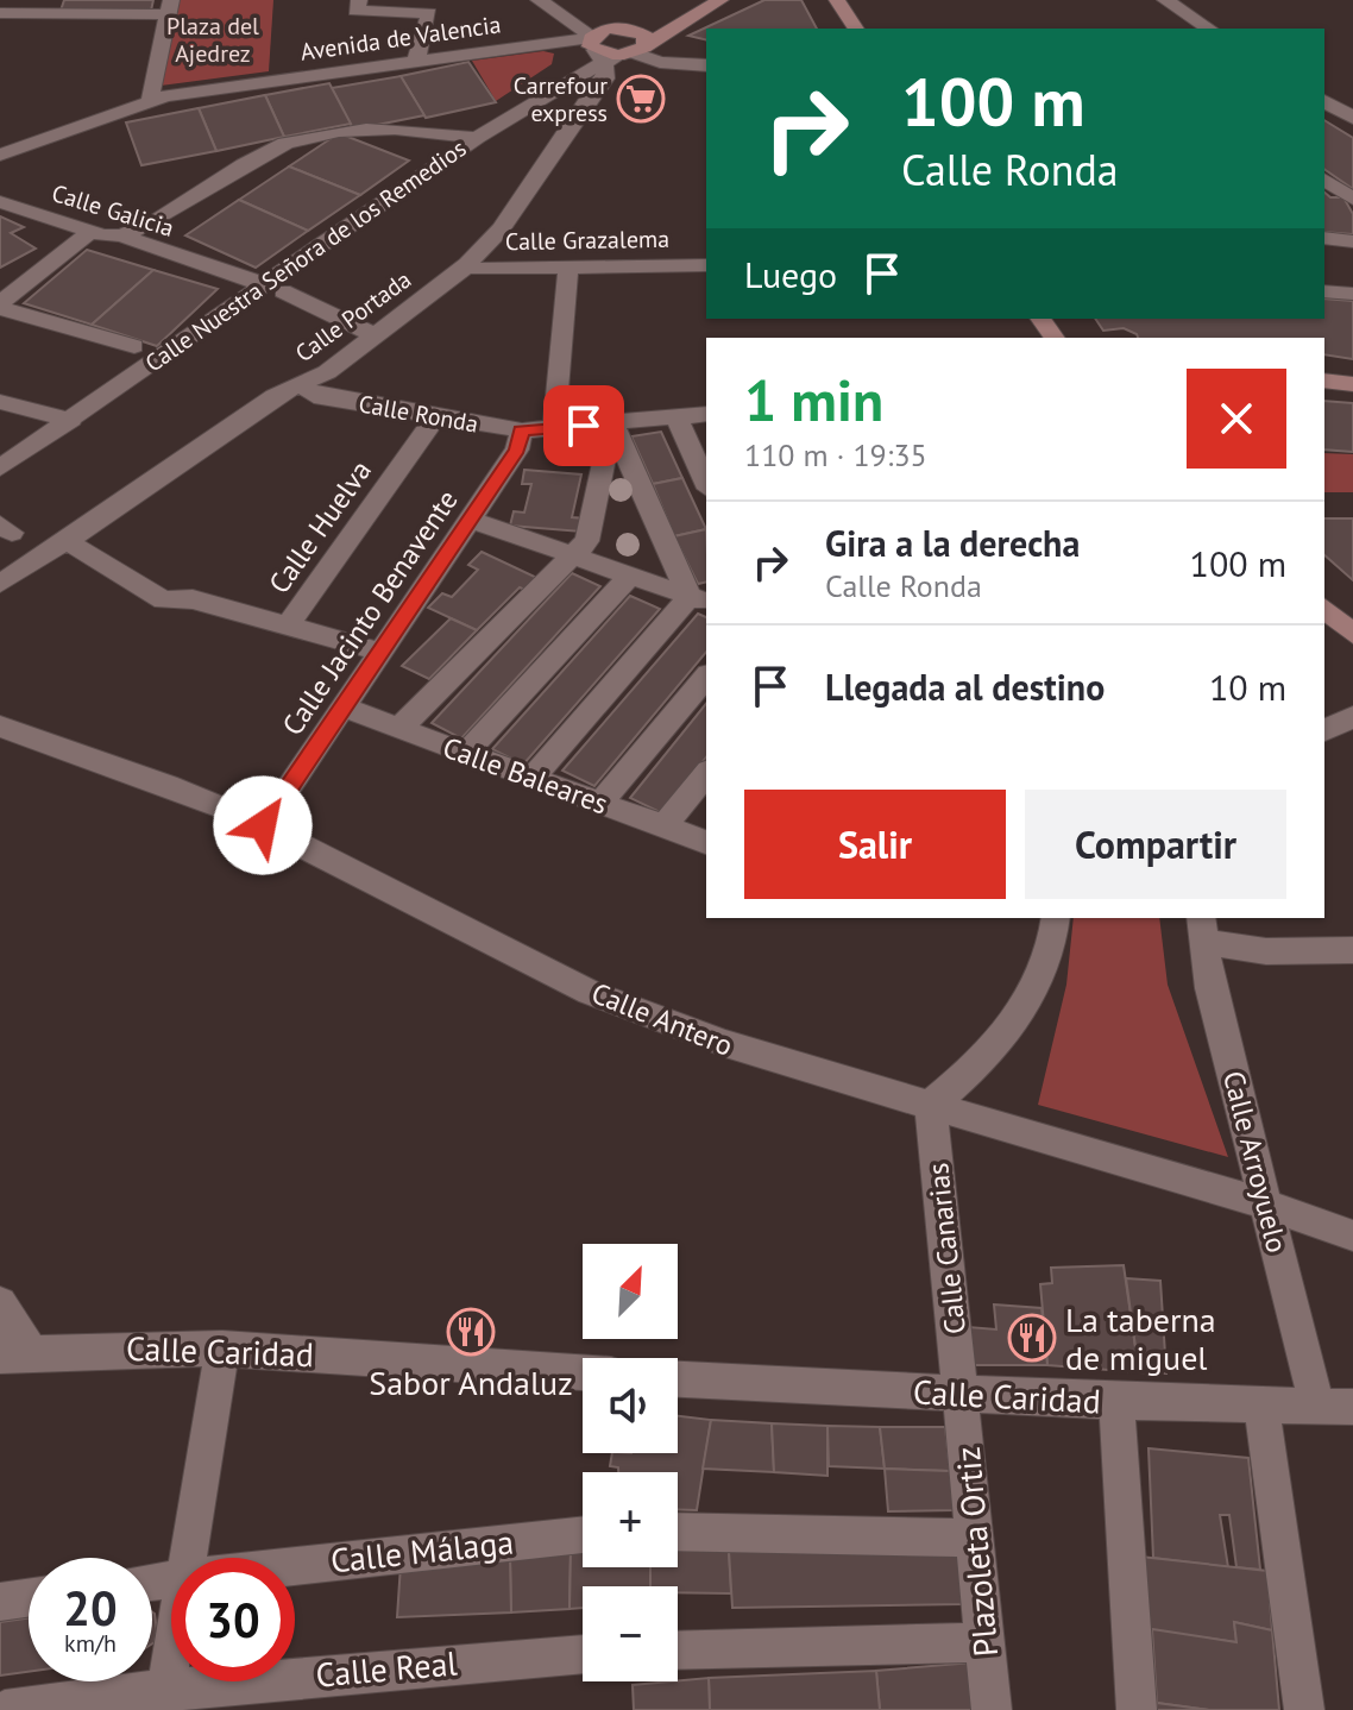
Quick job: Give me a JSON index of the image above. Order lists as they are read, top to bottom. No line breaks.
{"streets":{"street":["Avenida de Valencia","Calle Galicia","Calle Grazalema","Calle Nuestra Señora de los Remedios","Calle Portada","Calle Ronda","Calle Huelva","Calle Jacinto Benavente","Calle Baleares","Calle Antero","Calle Arroyuelo","Calle Canarias","Calle Caridad","Calle Málaga","Plazoleta Ortiz","Calle Real"]},"crossings":[["Avenida de Valencia","Calle Nuestra Señora de los Remedios"],["Avenida de Valencia","Calle Portada"],["Calle Galicia","Calle Nuestra Señora de los Remedios"],["Calle Galicia","Calle Portada"],["Calle Grazalema","Calle Portada"],["Calle Nuestra Señora de los Remedios","Calle Portada"],["Calle Portada","Calle Ronda"],["Calle Ronda","Calle Huelva"],["Calle Ronda","Calle Jacinto Benavente"],["Calle Jacinto Benavente","Calle Baleares"],["Calle Jacinto Benavente","Calle Antero"],["Calle Antero","Calle Arroyuelo"],["Calle Antero","Calle Canarias"],["Calle Arroyuelo","Calle Caridad"],["Calle Canarias","Calle Caridad"],["Calle Canarias","Plazoleta Ortiz"],["Calle Caridad","Plazoleta Ortiz"]],"parks":["Plaza del Ajedrez"],"places":{"supermarket":["Carrefour express"],"restaurant":["Sabor Andaluz","La taberna de miguel"]},"north":"top right","page":{"turn":["100 m","Calle Ronda"],"then":"Luego","heading":["1 min","110 m · 19:35"],"list":[{"name":"Gira a la derecha","note":"Calle Ronda","value":"100 m"},{"name":"Llegada al destino","value":"10 m"}],"buttons":["Salir","Compartir"],"map_buttons":["+","−"],"speed":"20 km/h","limit":"30"}}
